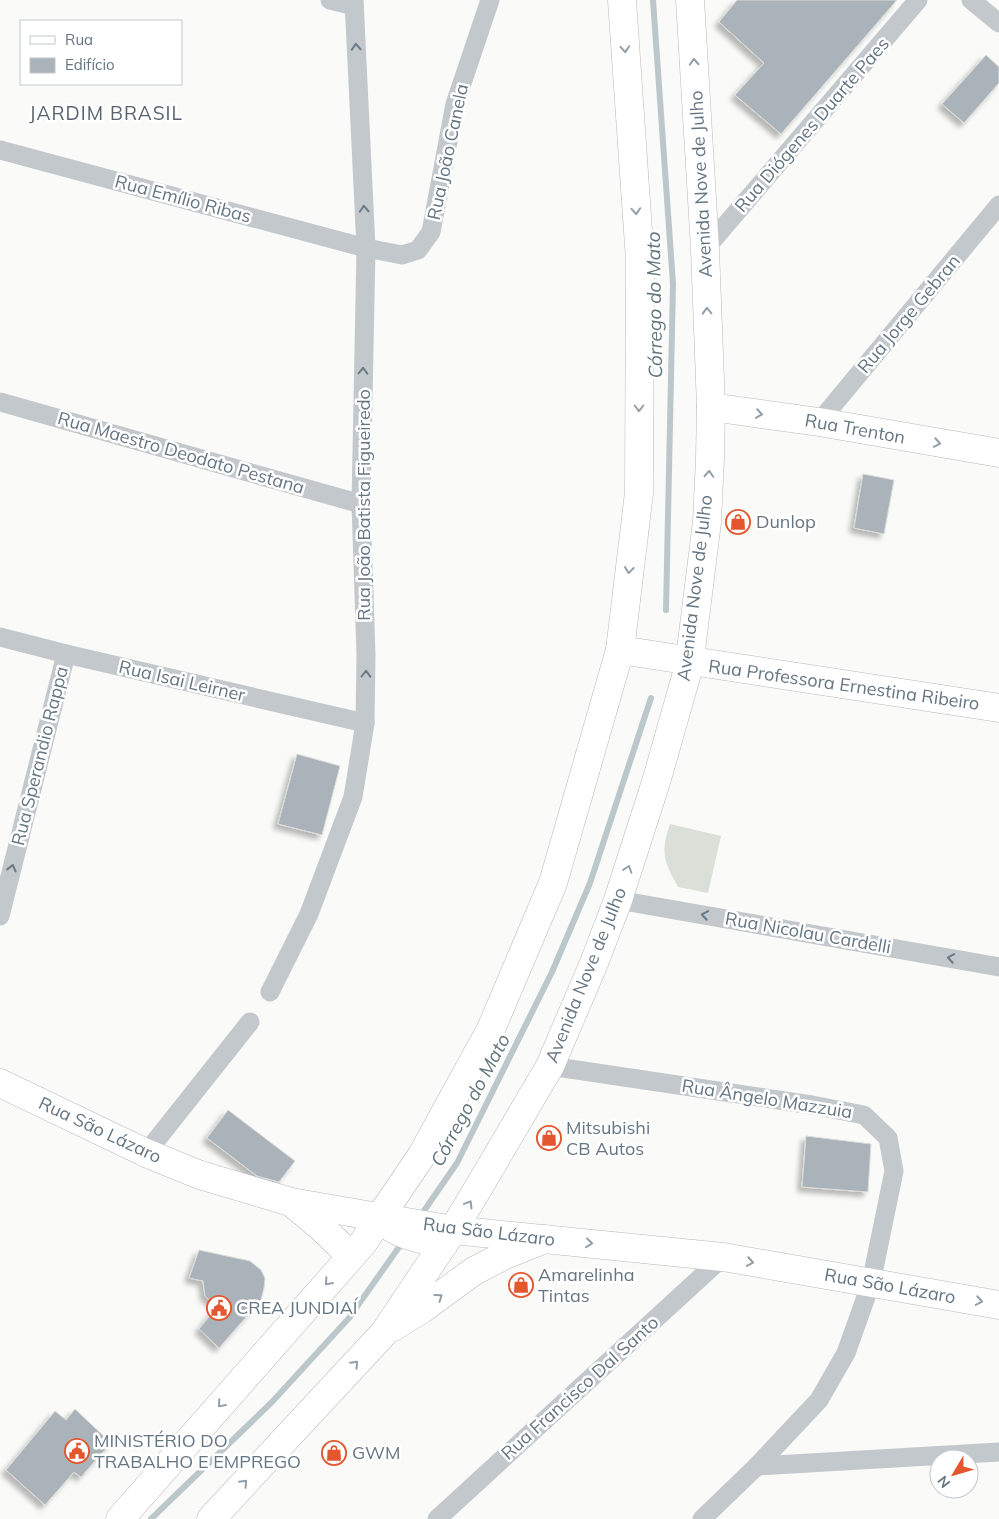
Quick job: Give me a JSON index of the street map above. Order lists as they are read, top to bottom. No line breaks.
{"streets":{"main road":["Avenida Nove de Julho","Rua Trenton","Rua Professora Ernestina Ribeiro","Rua São Lázaro"],"street":["Rua Diógenes Duarte Paes","Rua João Canela","Rua Emílio Ribas","Rua Jorge Gebran","Rua Maestro Deodato Pestana","Rua João Batista Figueiredo","Rua Isai Leirner","Rua Sperandio Rappa","Rua Nicolau Cardelli","Rua Ângelo Mazzuia","Rua Francisco Dal Santo"]},"crossings":[["Rua Diógenes Duarte Paes","Avenida Nove de Julho"],["Rua João Canela","Rua Emílio Ribas"],["Rua João Canela","Rua João Batista Figueiredo"],["Avenida Nove de Julho","Rua Trenton"],["Avenida Nove de Julho","Rua Professora Ernestina Ribeiro"],["Avenida Nove de Julho","Rua Nicolau Cardelli"],["Avenida Nove de Julho","Rua Ângelo Mazzuia"],["Avenida Nove de Julho","Rua São Lázaro"],["Rua Emílio Ribas","Rua João Batista Figueiredo"],["Rua Jorge Gebran","Rua Trenton"],["Rua Maestro Deodato Pestana","Rua João Batista Figueiredo"],["Rua João Batista Figueiredo","Rua Isai Leirner"],["Rua Isai Leirner","Rua Sperandio Rappa"],["Rua Ângelo Mazzuia","Rua São Lázaro"],["Rua São Lázaro","Rua Francisco Dal Santo"]],"one_way":["Rua Trenton","Rua João Batista Figueiredo","Rua Sperandio Rappa","Rua Nicolau Cardelli","Rua São Lázaro"],"districts":["JARDIM BRASIL"],"water":["Córrego do Mato"],"places":{"shop":["Dunlop","Mitsubishi CB Autos","Amarelinha Tintas","GWM"],"public building":["CREA JUNDIAÍ","MINISTÉRIO DO TRABALHO E EMPREGO"]},"legend":["Rua","Edifício"],"north":"bottom left"}
